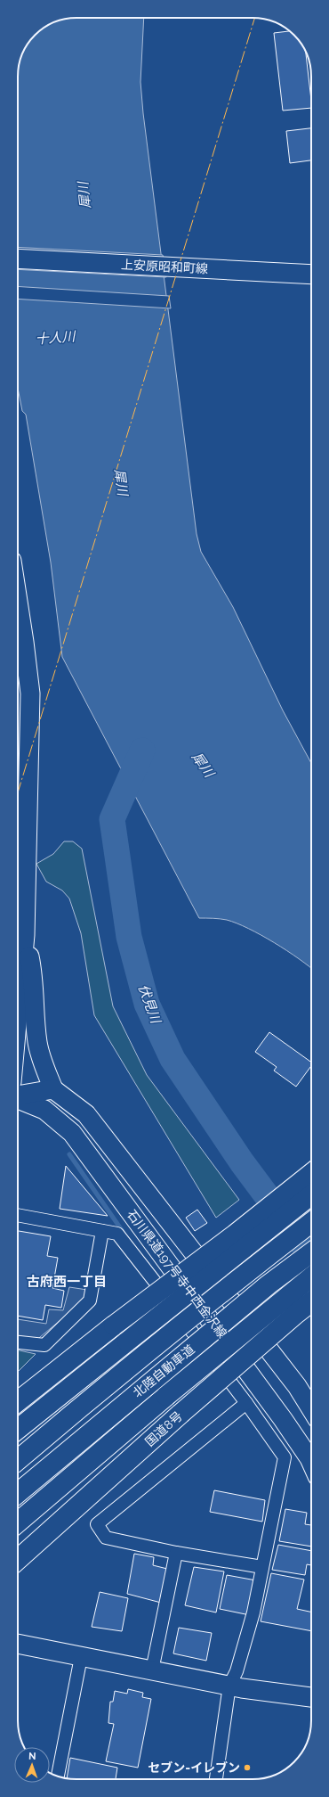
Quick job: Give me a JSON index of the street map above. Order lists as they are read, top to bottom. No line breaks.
{"streets":{"highway":["北陸自動車道","国道8号"],"main road":["上安原昭和町線","石川県道197号寺中西金沢線"]},"districts":["古府西一丁目"],"water":["犀川","十人川","伏見川"],"places":["セブン-イレブン"],"north":"top"}
